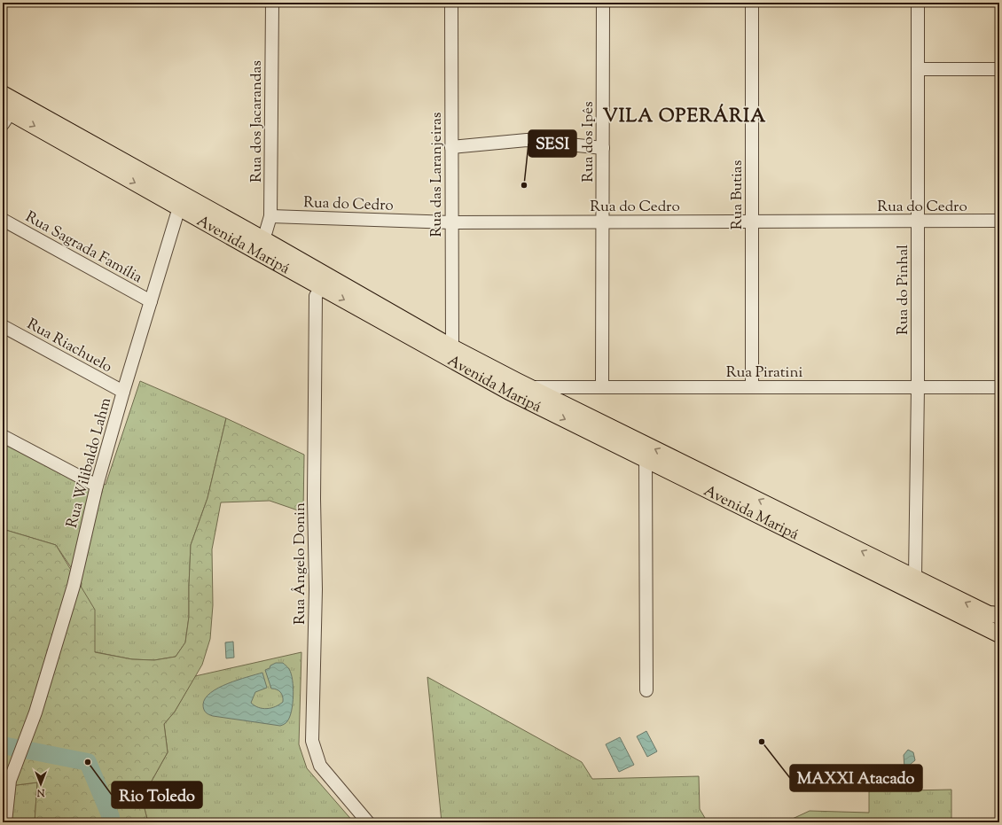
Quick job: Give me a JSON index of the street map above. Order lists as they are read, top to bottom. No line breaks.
{"streets":{"main road":["Avenida Maripá"],"street":["Rua dos Jacarandas","Rua dos Ipês","Rua das Laranjeiras","Rua Butias","Rua do Cedro","Rua Sagrada Família","Rua do Pinhal","Rua Riachuelo","Rua Piratini","Rua Wilibaldo Lahm","Rua Ângelo Donin"]},"crossings":[["Rua dos Jacarandas","Rua do Cedro"],["Rua dos Jacarandas","Avenida Maripá"],["Rua dos Ipês","Rua do Cedro"],["Rua dos Ipês","Rua Piratini"],["Rua das Laranjeiras","Rua do Cedro"],["Rua das Laranjeiras","Avenida Maripá"],["Rua Butias","Rua do Cedro"],["Rua Butias","Rua Piratini"],["Rua do Cedro","Rua do Pinhal"],["Avenida Maripá","Rua do Pinhal"],["Avenida Maripá","Rua Piratini"],["Avenida Maripá","Rua Wilibaldo Lahm"],["Avenida Maripá","Rua Ângelo Donin"],["Rua Sagrada Família","Rua Wilibaldo Lahm"],["Rua do Pinhal","Rua Piratini"],["Rua Riachuelo","Rua Wilibaldo Lahm"]],"districts":["VILA OPERÁRIA"],"places":["SESI","MAXXI Atacado","Rio Toledo"],"north":"bottom"}
